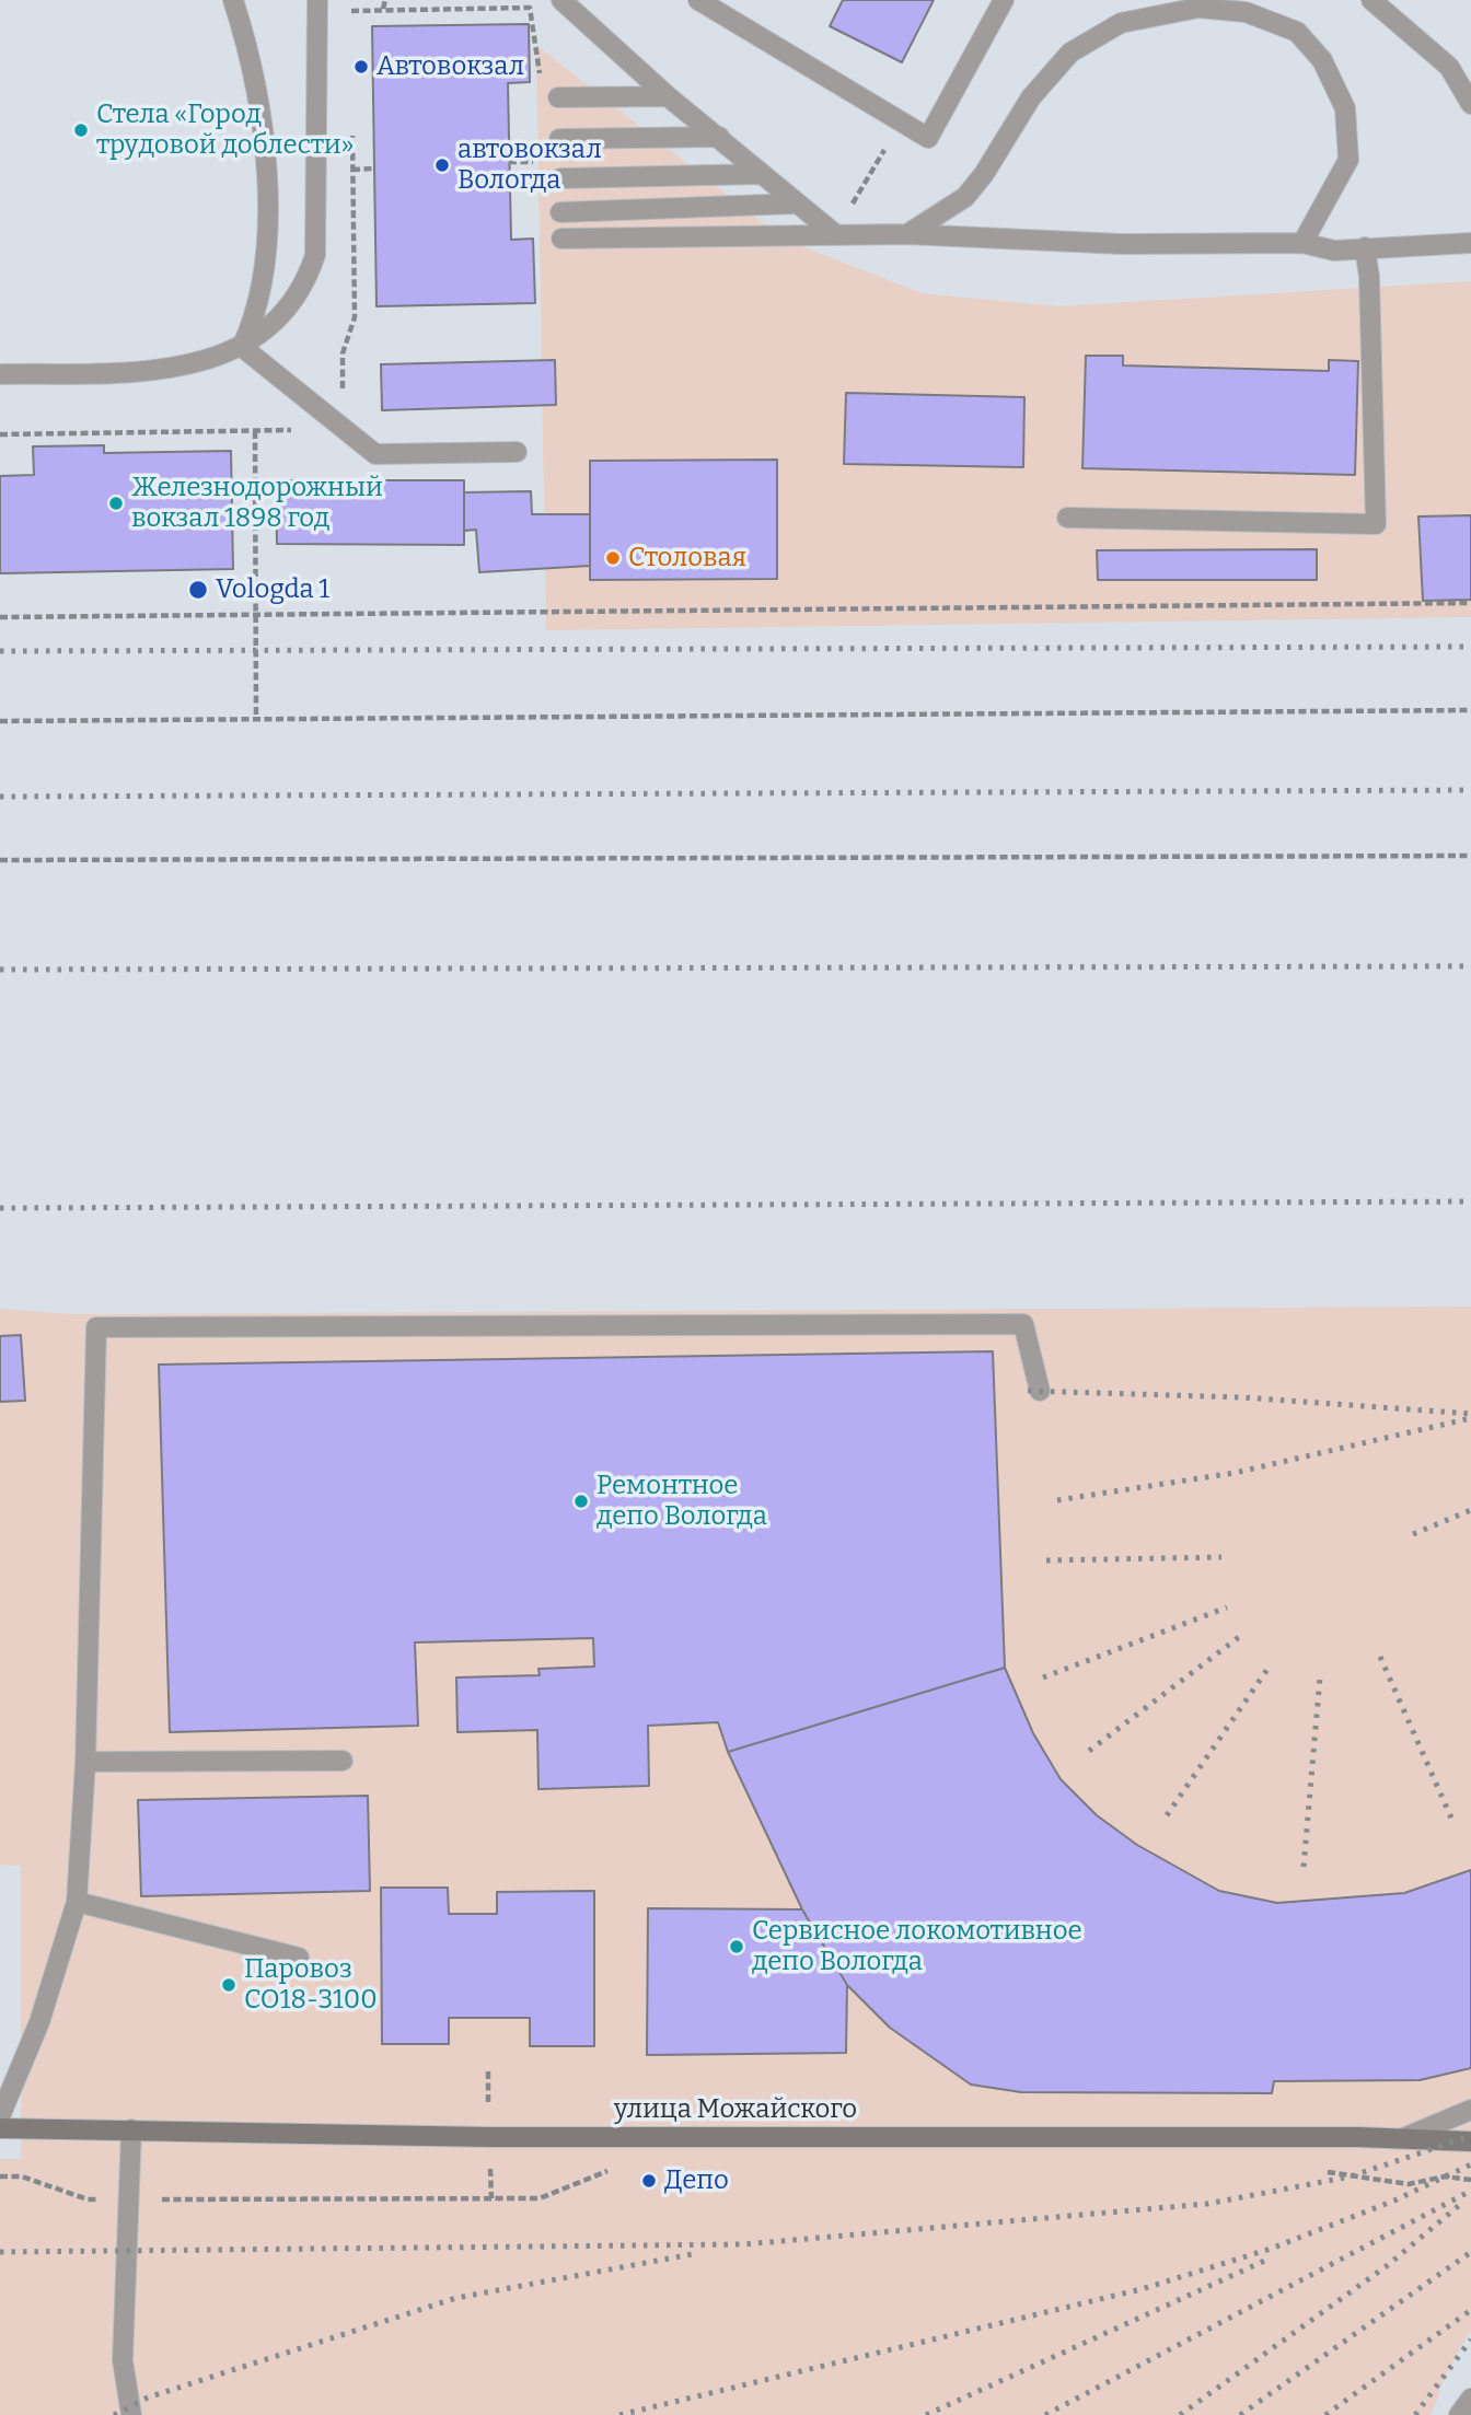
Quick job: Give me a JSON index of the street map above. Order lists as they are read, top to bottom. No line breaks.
{"streets":{"main road":["улица Можайского"]},"places":["Автовокзал","Стела «Город трудовой доблести»","автовокзал Вологда","Железнодорожный вокзал 1898 год","Столовая","Vologda 1","Ремонтное депо Вологда","Сервисное локомотивное депо Вологда","Паровоз СО18-3100","Депо"]}
